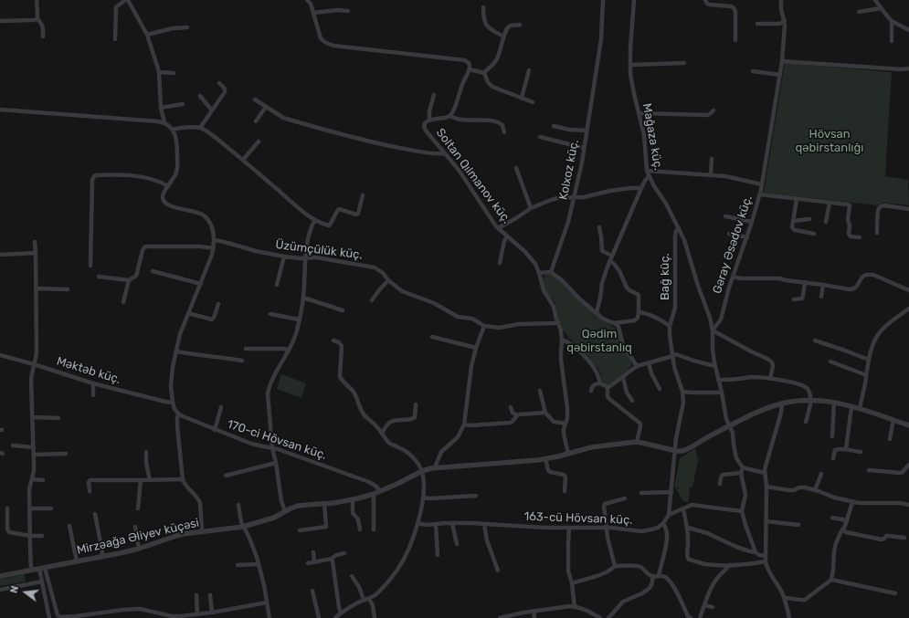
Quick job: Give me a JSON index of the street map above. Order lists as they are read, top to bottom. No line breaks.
{"streets":{"street":["Mağaza küç.","Kolxoz küç.","Soltan Qılmanov küç.","Gəray Əsədov küç.","Üzümçülük küç.","Bağ küç.","Məktəb küç.","170-ci Hövsan küç.","163-cü Hövsan küç.","Mirzəağa Əliyev küçəsi"]},"crossings":[["Mağaza küç.","Gəray Əsədov küç."],["Mağaza küç.","Bağ küç."],["Soltan Qılmanov küç.","Üzümçülük küç."],["Soltan Qılmanov küç.","Mirzəağa Əliyev küçəsi"],["170-ci Hövsan küç.","Mirzəağa Əliyev küçəsi"]],"parks":["Hövsan qəbirstanlığı","Qədim qəbirstanlıq"],"north":"left"}
